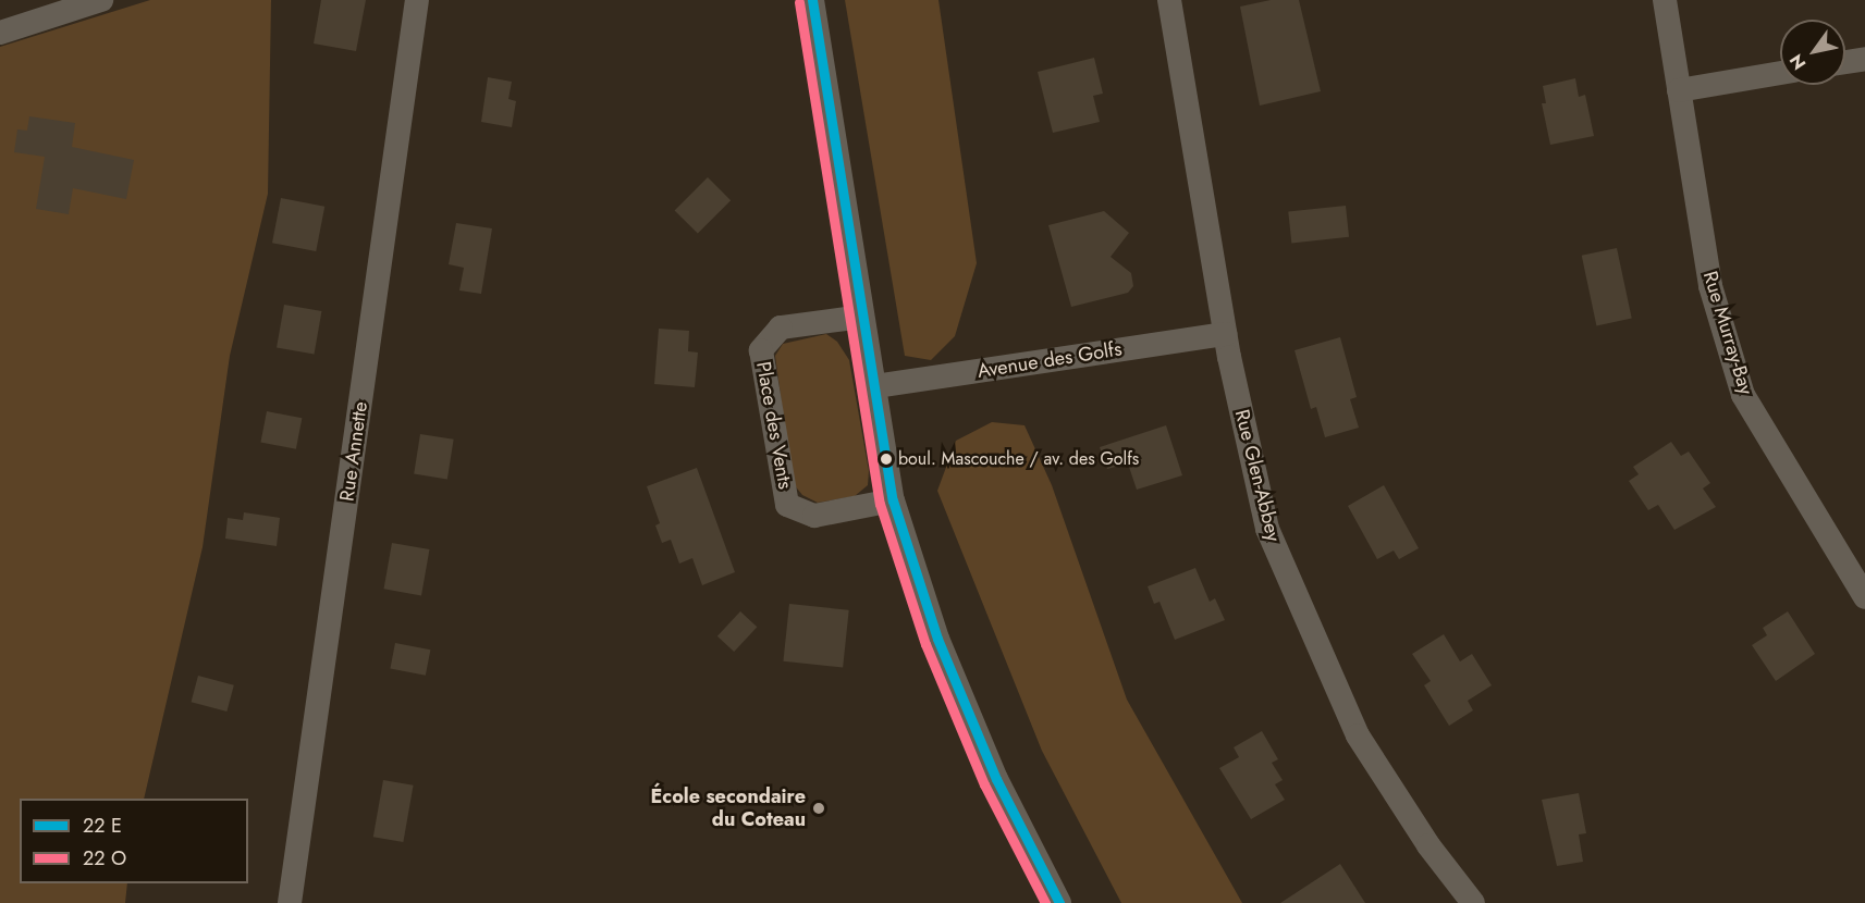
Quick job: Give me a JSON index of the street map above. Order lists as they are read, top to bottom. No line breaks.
{"streets":{"street":["Rue Murray-Bay","Avenue des Golfs","Place des Vents","Rue Annette","Rue Glen-Abbey"]},"crossings":[["Avenue des Golfs","Rue Glen-Abbey"]],"places":["boul. Mascouche / av. des Golfs","École secondaire du Coteau"],"legend":["22 E","22 O"],"north":"bottom left"}
